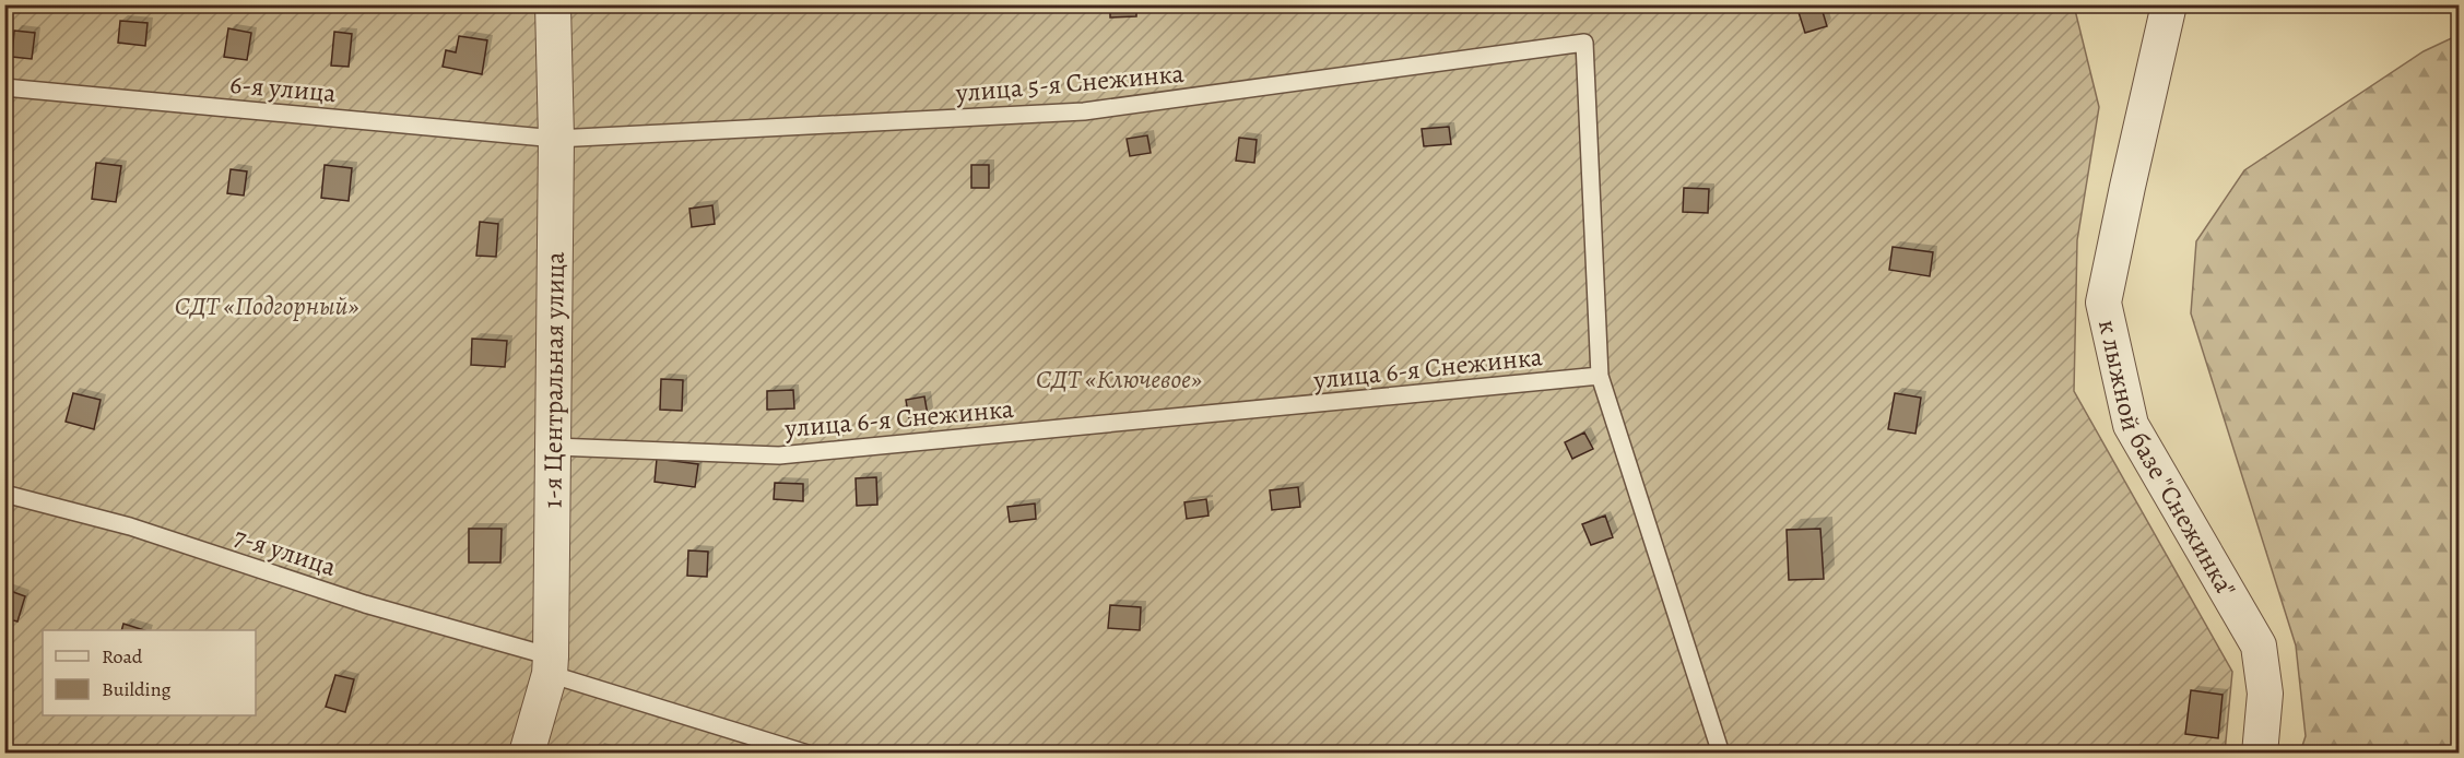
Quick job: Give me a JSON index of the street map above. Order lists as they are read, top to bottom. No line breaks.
{"streets":{"street":["1-я Центральная улица","к лыжной базе \"Снежинка\""],"lane":["улица 5-я Снежинка","6-я улица","улица 6-я Снежинка","7-я улица"]},"crossings":[["улица 5-я Снежинка","6-я улица"],["улица 5-я Снежинка","улица 6-я Снежинка"],["улица 5-я Снежинка","1-я Центральная улица"],["6-я улица","1-я Центральная улица"],["улица 6-я Снежинка","1-я Центральная улица"],["1-я Центральная улица","7-я улица"]],"parks":["СДТ «Подгорный»","СДТ «Ключевое»"],"legend":["Road","Building"]}
